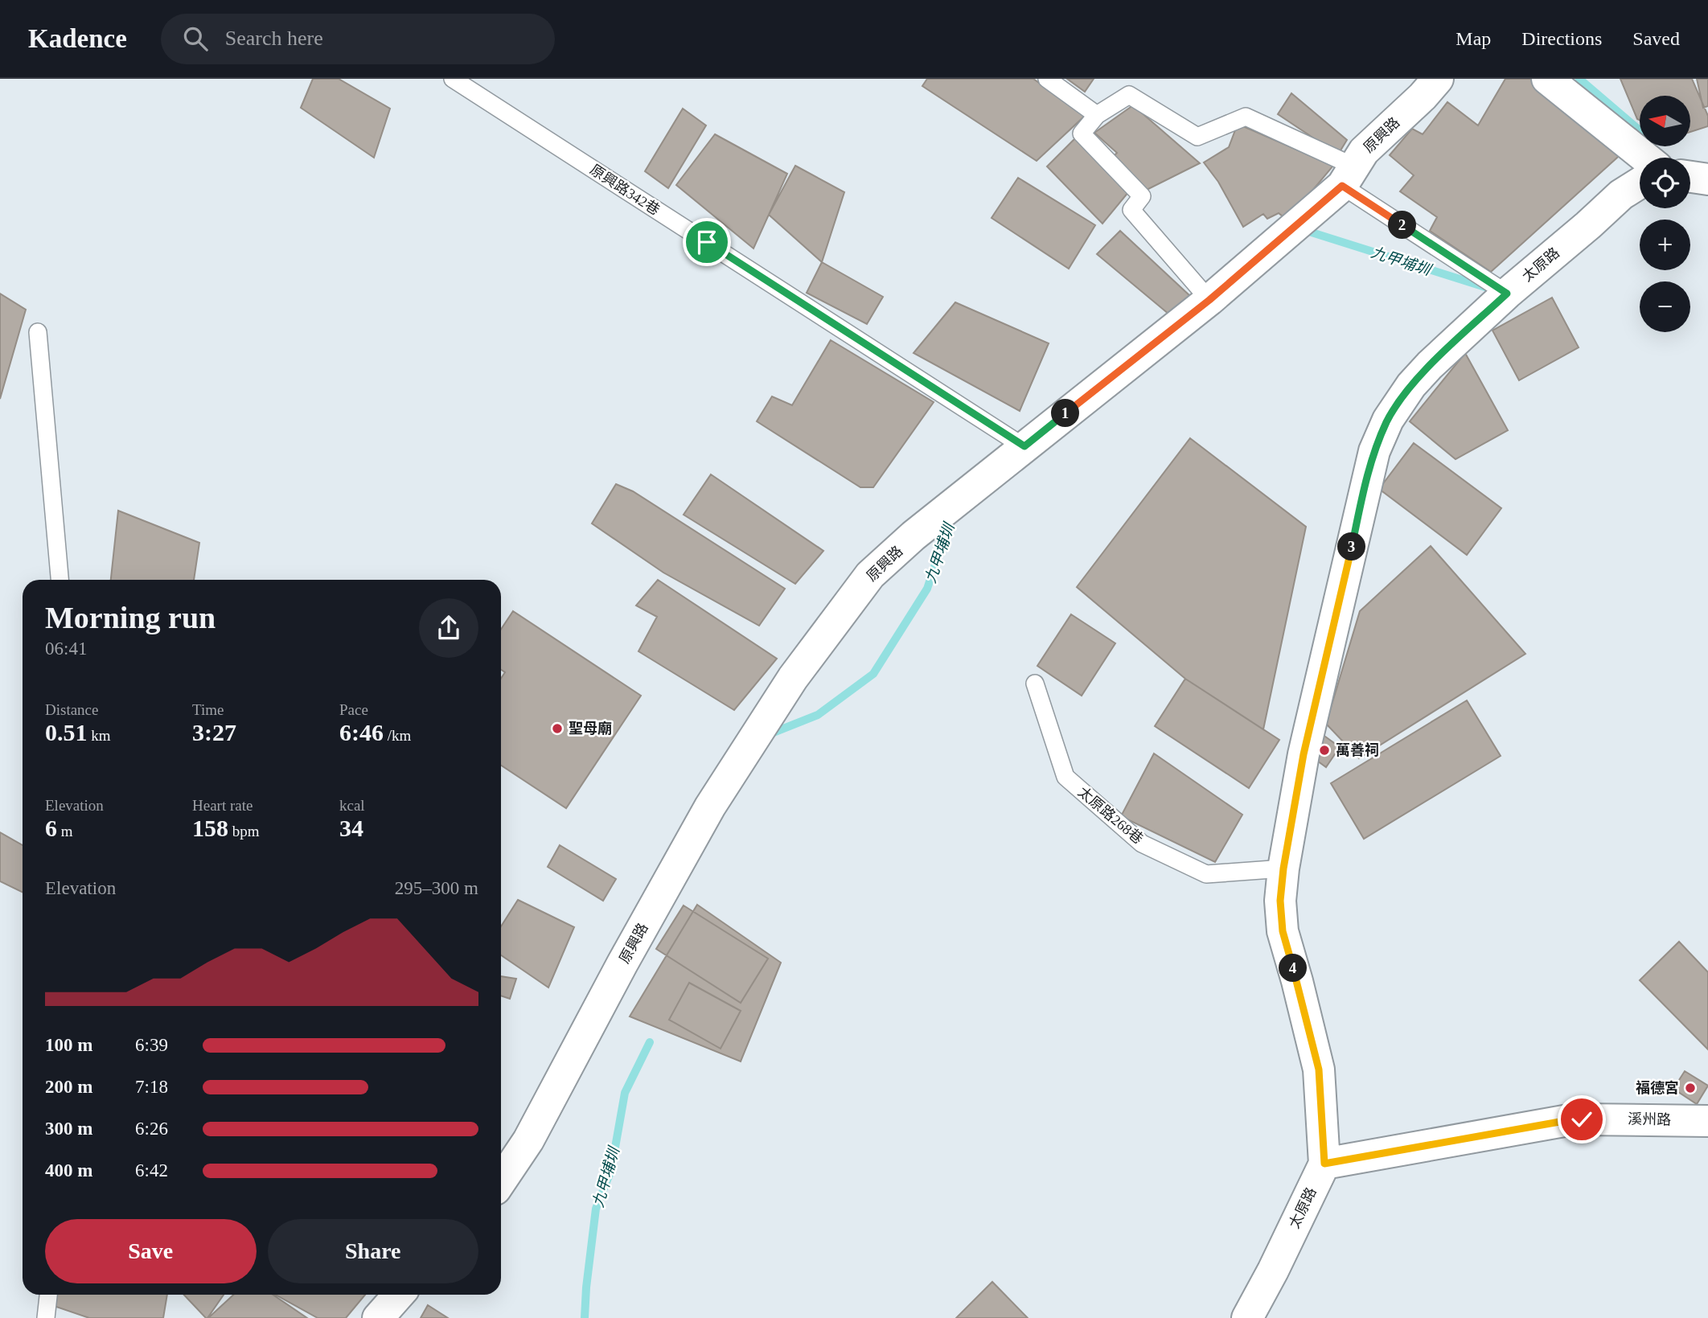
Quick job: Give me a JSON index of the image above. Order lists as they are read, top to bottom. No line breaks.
{"streets":{"street":["原興路","太原路","溪州路"],"lane":["原興路342巷","太原路268巷"]},"crossings":[["原興路","原興路342巷"],["太原路","太原路268巷"],["太原路","溪州路"]],"water":["九甲埔圳"],"places":["聖母廟","萬善祠","福德宮"],"north":"left","page":{"header":"Kadence","search":"Search here","nav":["Map","Directions","Saved"],"map_buttons":["+","−"],"pins":["2","1","3","4"],"heading":["Morning run","06:41"],"stats":[["Distance","0.51 km"],["Time","3:27"],["Pace","6:46 /km"],["Elevation","6 m"],["Heart rate","158 bpm"],["kcal","34"]],"chart":["Elevation","295–300 m"],"list":[{"name":"100 m","note":"6:39"},{"name":"200 m","note":"7:18"},{"name":"300 m","note":"6:26"},{"name":"400 m","note":"6:42"}],"buttons":["Save","Share"]}}
